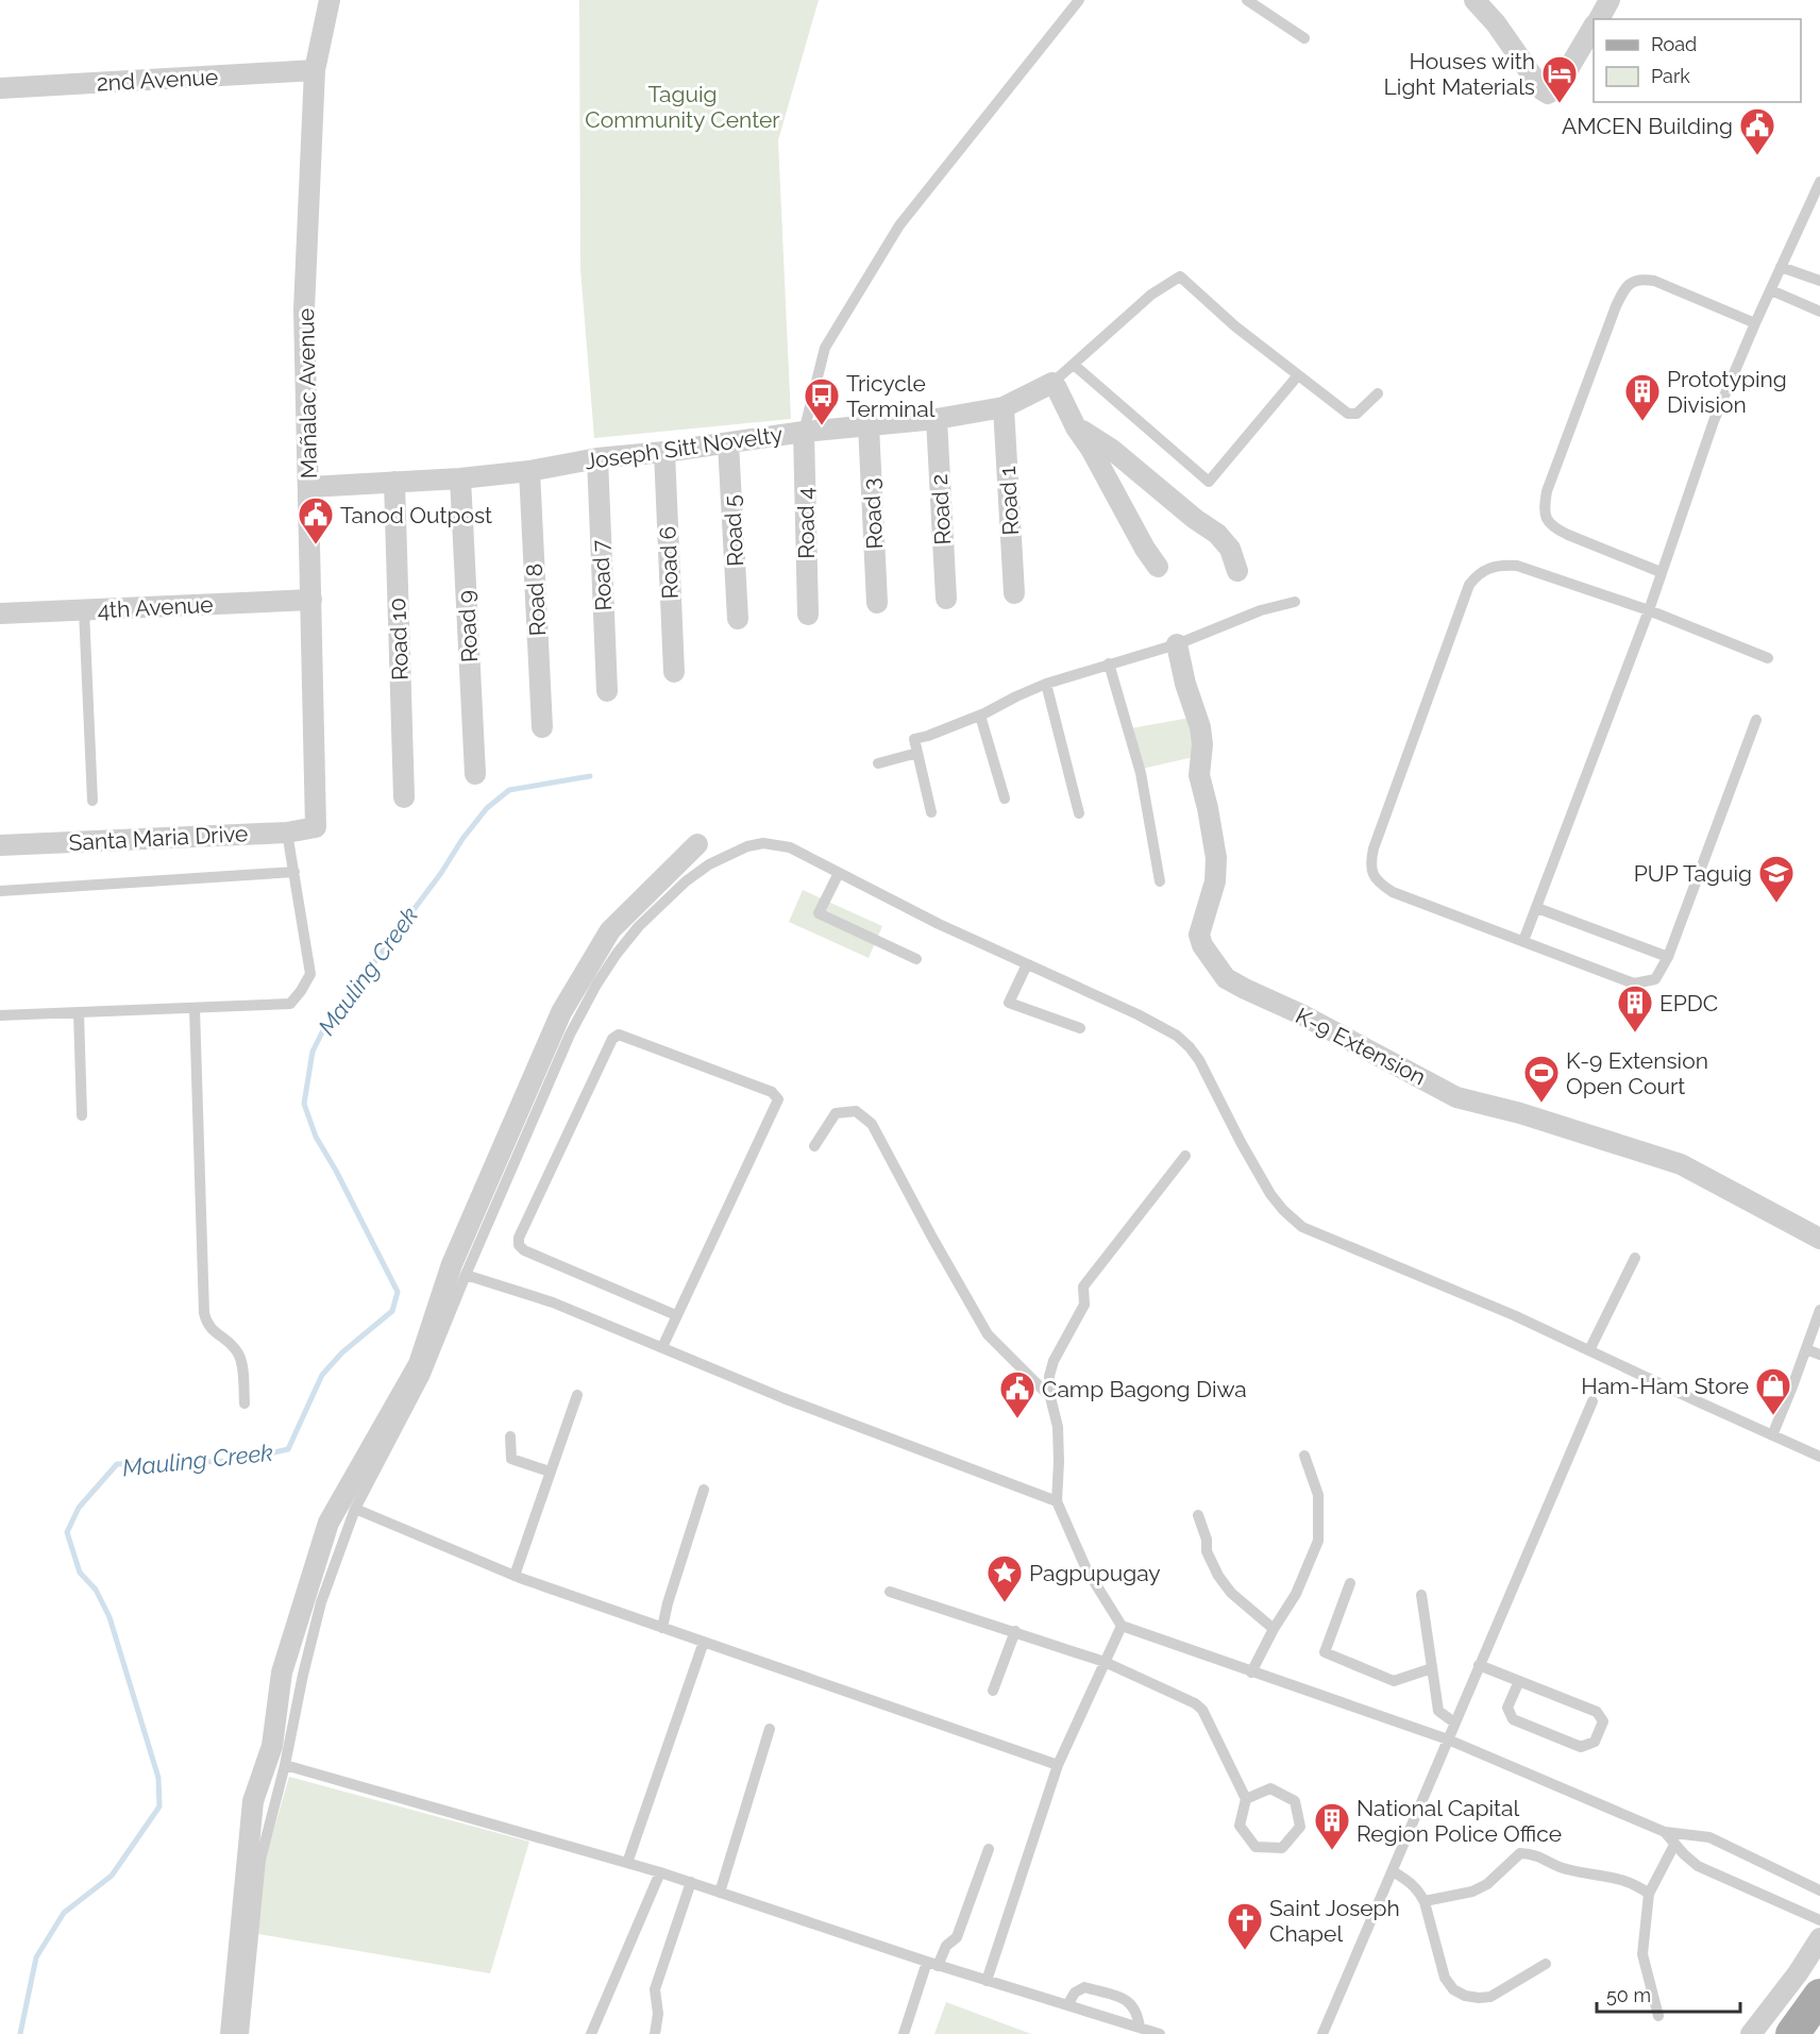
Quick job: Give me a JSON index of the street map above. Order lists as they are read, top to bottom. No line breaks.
{"streets":{"street":["2nd Avenue","Mañalac Avenue","Joseph Sitt Novelty","Road 1","Road 2","Road 3","Road 4","Road 5","Road 6","Road 7","Road 8","4th Avenue","Road 9","Road 10","Santa Maria Drive","K-9 Extension"]},"crossings":[["2nd Avenue","Mañalac Avenue"],["Mañalac Avenue","Joseph Sitt Novelty"],["Mañalac Avenue","4th Avenue"],["Mañalac Avenue","Santa Maria Drive"],["Joseph Sitt Novelty","Road 1"],["Joseph Sitt Novelty","Road 2"],["Joseph Sitt Novelty","Road 3"],["Joseph Sitt Novelty","Road 4"],["Joseph Sitt Novelty","Road 5"],["Joseph Sitt Novelty","Road 6"],["Joseph Sitt Novelty","Road 7"],["Joseph Sitt Novelty","Road 8"],["Joseph Sitt Novelty","Road 9"],["Joseph Sitt Novelty","Road 10"]],"water":["Mauling Creek"],"parks":["Taguig Community Center"],"places":{"hotel":["Houses with Light Materials"],"public building":["AMCEN Building","Tanod Outpost","Camp Bagong Diwa"],"building":["Prototyping Division","EPDC","National Capital Region Police Office"],"bus stop":["Tricycle Terminal"],"school or university":["PUP Taguig"],"sports":["K-9 Extension Open Court"],"shop":["Ham-Ham Store"],"place":["Pagpupugay"],"church":["Saint Joseph Chapel"]},"legend":["Road","Park"],"scale_bar":"50 m"}
